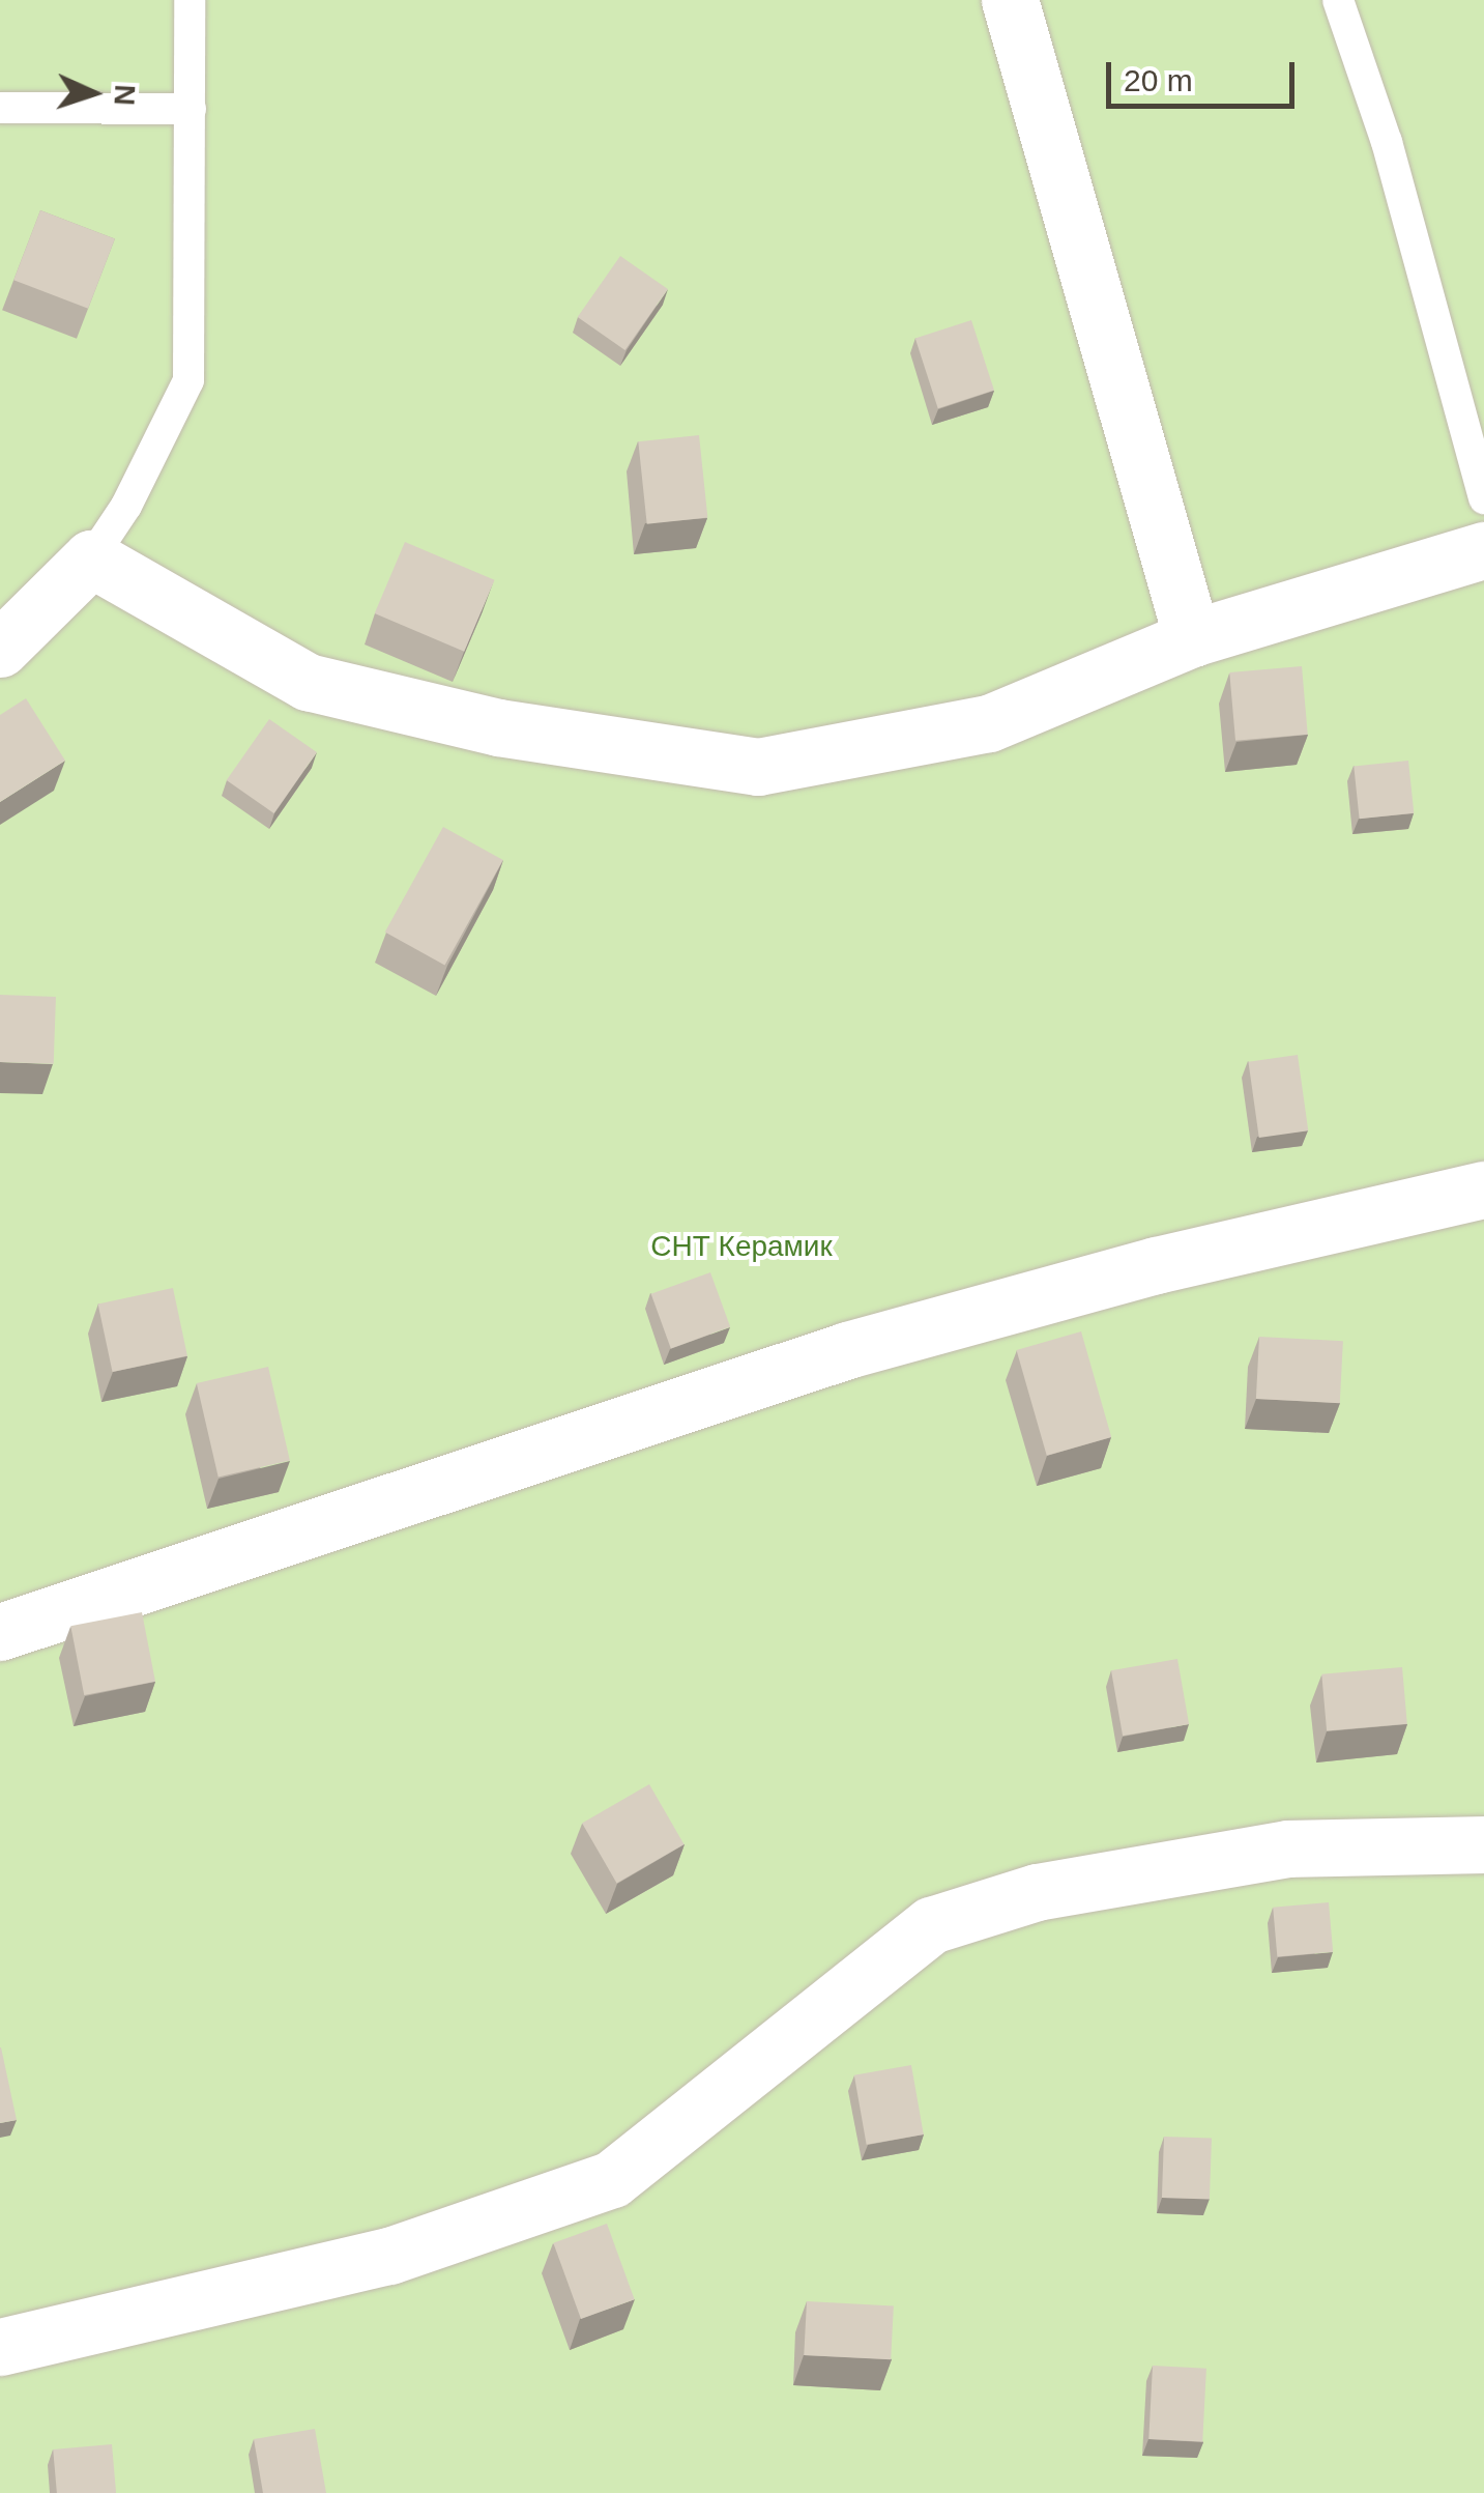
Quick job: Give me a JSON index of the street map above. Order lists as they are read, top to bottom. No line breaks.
{"parks":["СНТ Керамик"],"scale_bar":"20 m","north":"right"}
